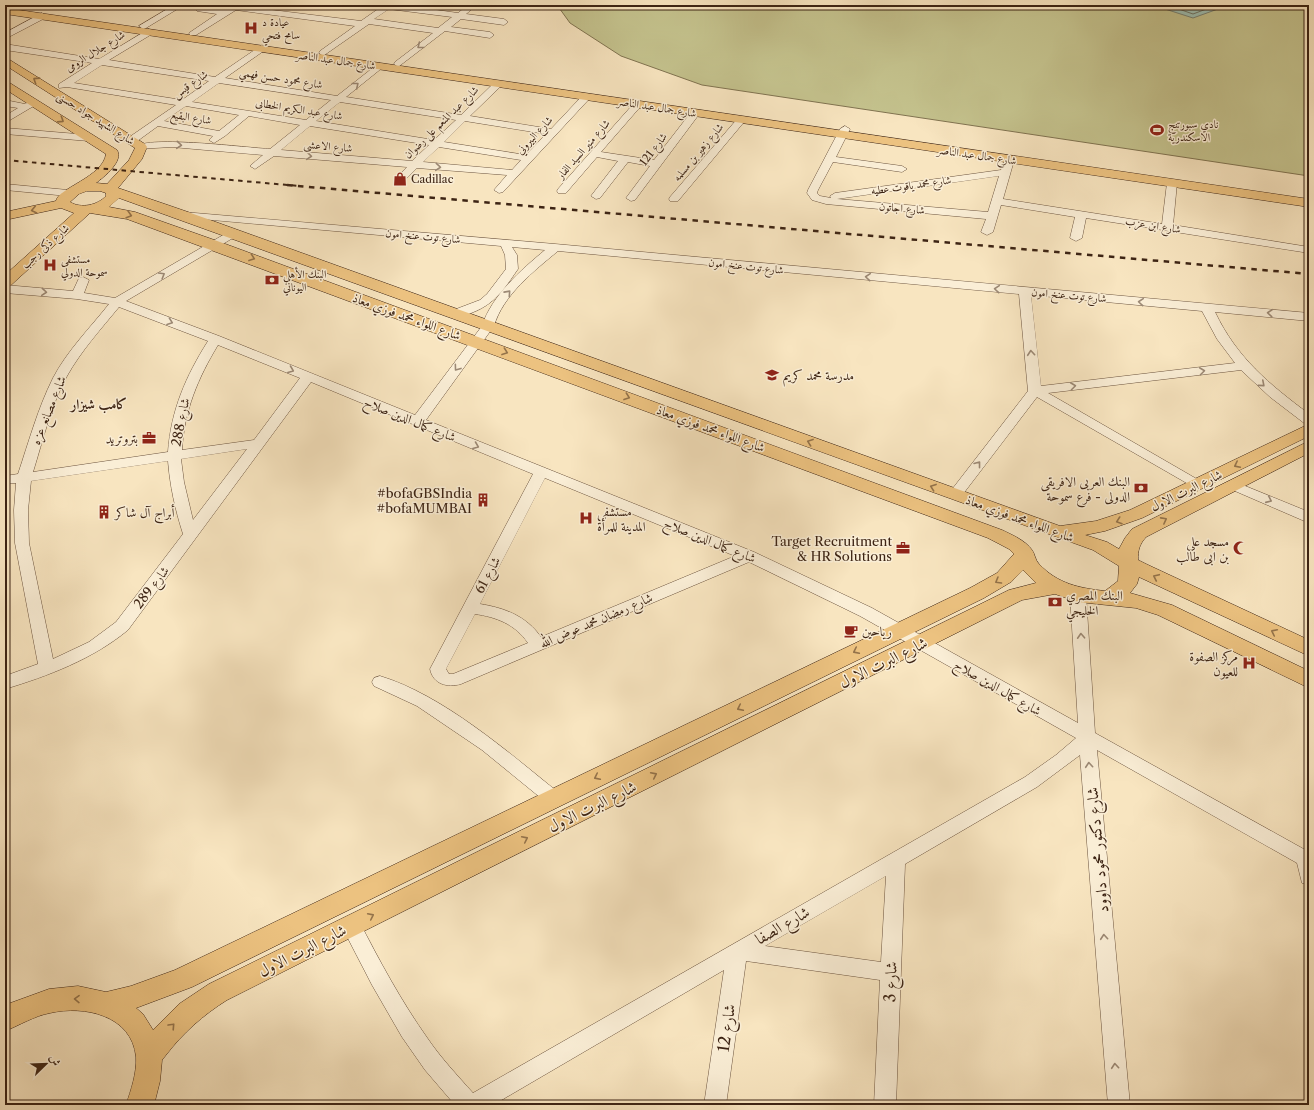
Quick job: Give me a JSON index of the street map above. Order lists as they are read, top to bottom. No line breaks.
{"streets":{"main road":["شارع جمال عبد الناصر","شارع الشهيد جواد حسنى","شارع ذكى رجب","شارع اللواء محمد فوزي معاذ","شارع البرت الاول"],"street":["شارع جلال الرومى","شارع محمود حسن فهمي","شارع قيس","شارع عبد الكريم الخطابى","شارع البقيع","شارع عبد المنعم على رضوان","شارع البيروني","شارع الاعشى","شارع منير السيد الفار","شارع 121","شارع زهير بن مسلمه","شارع محمد ياقوت عطيه","شارع اجاتون","شارع ابن عزب","شارع توت عنخ امون","شارع مصانع عزه","شارع كمال الدين صلاح","شارع 288","شارع 61","شارع 289","شارع رمضان محمد عوض الله","شارع دكتور محمود داوود","شارع الصفا","شارع 3","شارع 12"]},"crossings":[["شارع جلال الرومى","شارع جمال عبد الناصر"],["شارع جلال الرومى","شارع محمود حسن فهمي"],["شارع جلال الرومى","شارع عبد الكريم الخطابى"],["شارع جلال الرومى","شارع الشهيد جواد حسنى"],["شارع جمال عبد الناصر","شارع قيس"],["شارع جمال عبد الناصر","شارع عبد المنعم على رضوان"],["شارع جمال عبد الناصر","شارع البيروني"],["شارع جمال عبد الناصر","شارع منير السيد الفار"],["شارع جمال عبد الناصر","شارع 121"],["شارع جمال عبد الناصر","شارع زهير بن مسلمه"],["شارع محمود حسن فهمي","شارع قيس"],["شارع محمود حسن فهمي","شارع عبد المنعم على رضوان"],["شارع محمود حسن فهمي","شارع البيروني"],["شارع قيس","شارع عبد الكريم الخطابى"],["شارع قيس","شارع البقيع"],["شارع قيس","شارع الشهيد جواد حسنى"],["شارع قيس","شارع الاعشى"],["شارع عبد الكريم الخطابى","شارع عبد المنعم على رضوان"],["شارع عبد الكريم الخطابى","شارع البيروني"],["شارع الشهيد جواد حسنى","شارع الاعشى"],["شارع الشهيد جواد حسنى","شارع ذكى رجب"],["شارع الشهيد جواد حسنى","شارع اللواء محمد فوزي معاذ"],["شارع عبد المنعم على رضوان","شارع الاعشى"],["شارع البيروني","شارع الاعشى"],["شارع محمد ياقوت عطيه","شارع اجاتون"],["شارع توت عنخ امون","شارع اللواء محمد فوزي معاذ"],["شارع ذكى رجب","شارع اللواء محمد فوزي معاذ"],["شارع اللواء محمد فوزي معاذ","شارع مصانع عزه"],["شارع اللواء محمد فوزي معاذ","شارع البرت الاول"],["شارع اللواء محمد فوزي معاذ","شارع دكتور محمود داوود"],["شارع مصانع عزه","شارع كمال الدين صلاح"],["شارع مصانع عزه","شارع 289"],["شارع كمال الدين صلاح","شارع 288"],["شارع كمال الدين صلاح","شارع البرت الاول"],["شارع كمال الدين صلاح","شارع 61"],["شارع كمال الدين صلاح","شارع 289"],["شارع كمال الدين صلاح","شارع رمضان محمد عوض الله"],["شارع كمال الدين صلاح","شارع دكتور محمود داوود"],["شارع كمال الدين صلاح","شارع الصفا"],["شارع 288","شارع 289"],["شارع 61","شارع رمضان محمد عوض الله"],["شارع دكتور محمود داوود","شارع الصفا"],["شارع الصفا","شارع 3"],["شارع الصفا","شارع 12"]],"one_way":["شارع الاعشى","شارع دكتور محمود داوود"],"districts":["كامب شيزار"],"places":{"hospital":["عيادة د سامح فتحي","مستشفى سموحة الدولي","مستشفى المدينة للمرأة","مركز الصفوة للعيون"],"sports":["نادي سبورتنج الاسكندرية"],"shop":["Cadillac"],"bank":["البنك الأهلي اليوناني","البنك العربى الافريقى الدولى - فرع سموحة","البنك المصري الخليجي"],"school or university":["مدرسة محمد كريم"],"office":["بتروتريد","Target Recruitment & HR Solutions"],"building":["#bofaGBSIndia #bofaMUMBAI","أبراج آل شاكر"],"mosque":["مسجد على بن ابى طالب"],"cafe":["رياحين"]},"north":"top right"}
